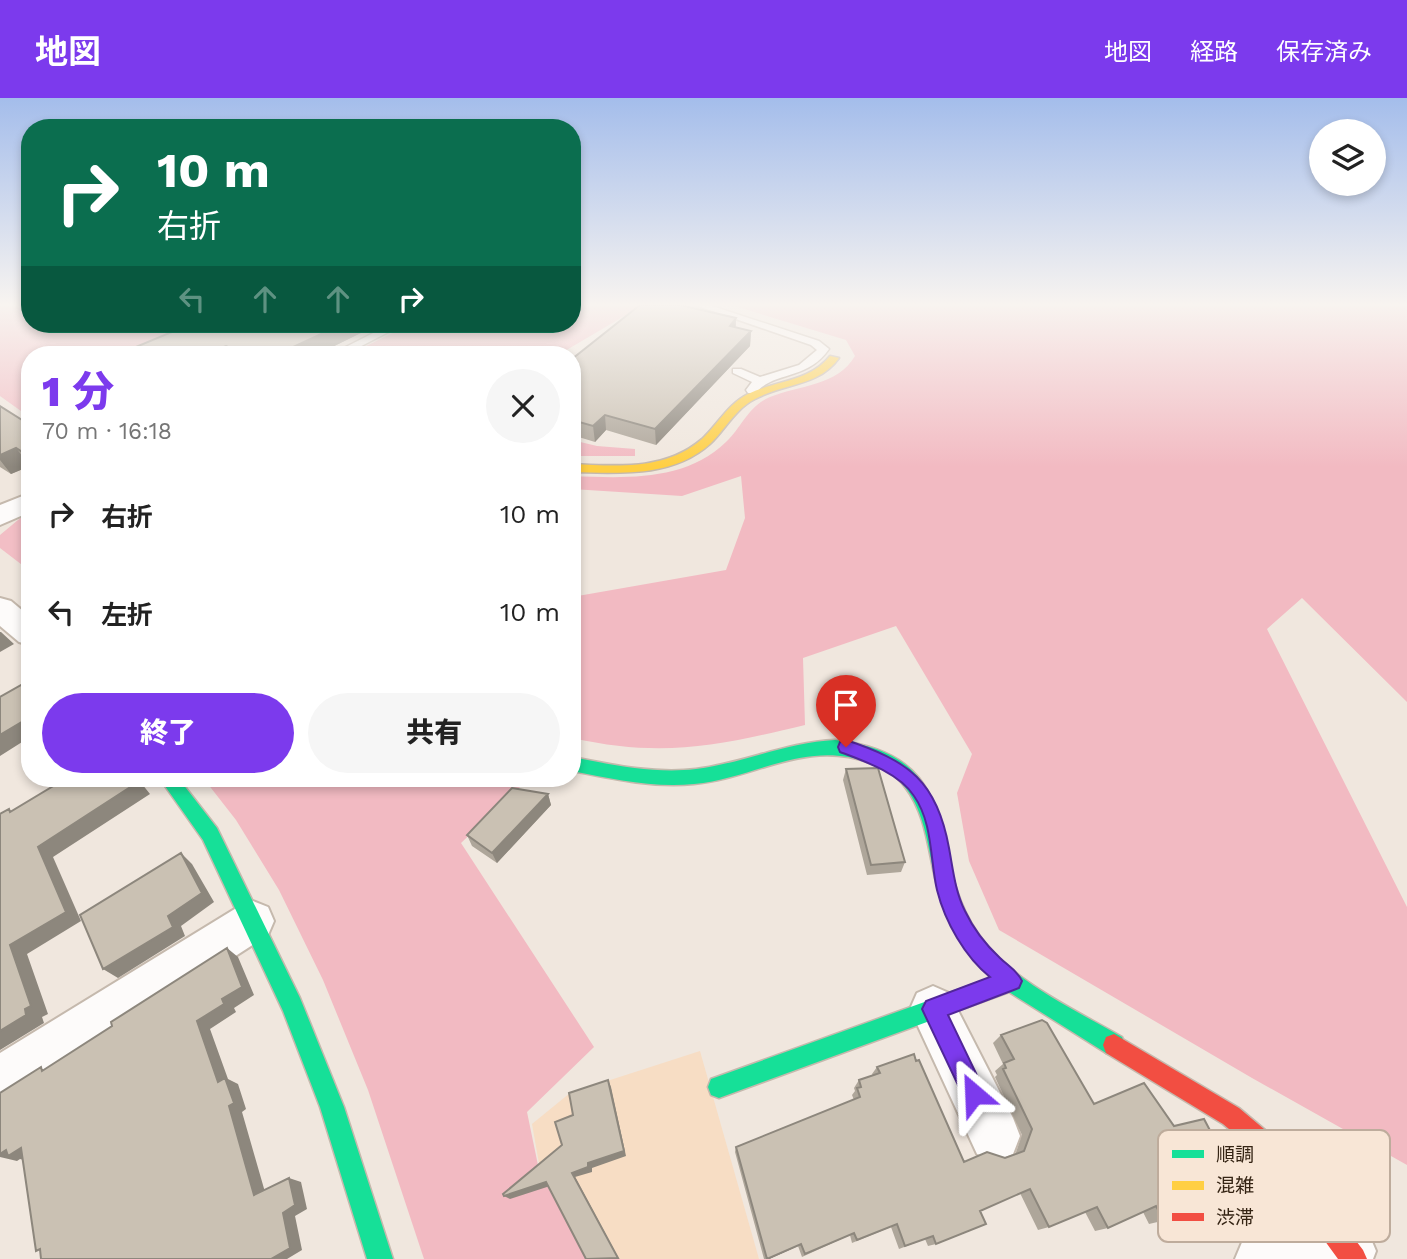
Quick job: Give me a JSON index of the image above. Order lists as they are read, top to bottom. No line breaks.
{"legend":["順調","混雑","渋滞"],"page":{"header":"地図","nav":["地図","経路","保存済み"],"turn":["10 m","右折"],"heading":["1 分","70 m · 16:18"],"list":[{"name":"右折","value":"10 m"},{"name":"左折","value":"10 m"}],"buttons":["終了","共有"]}}
